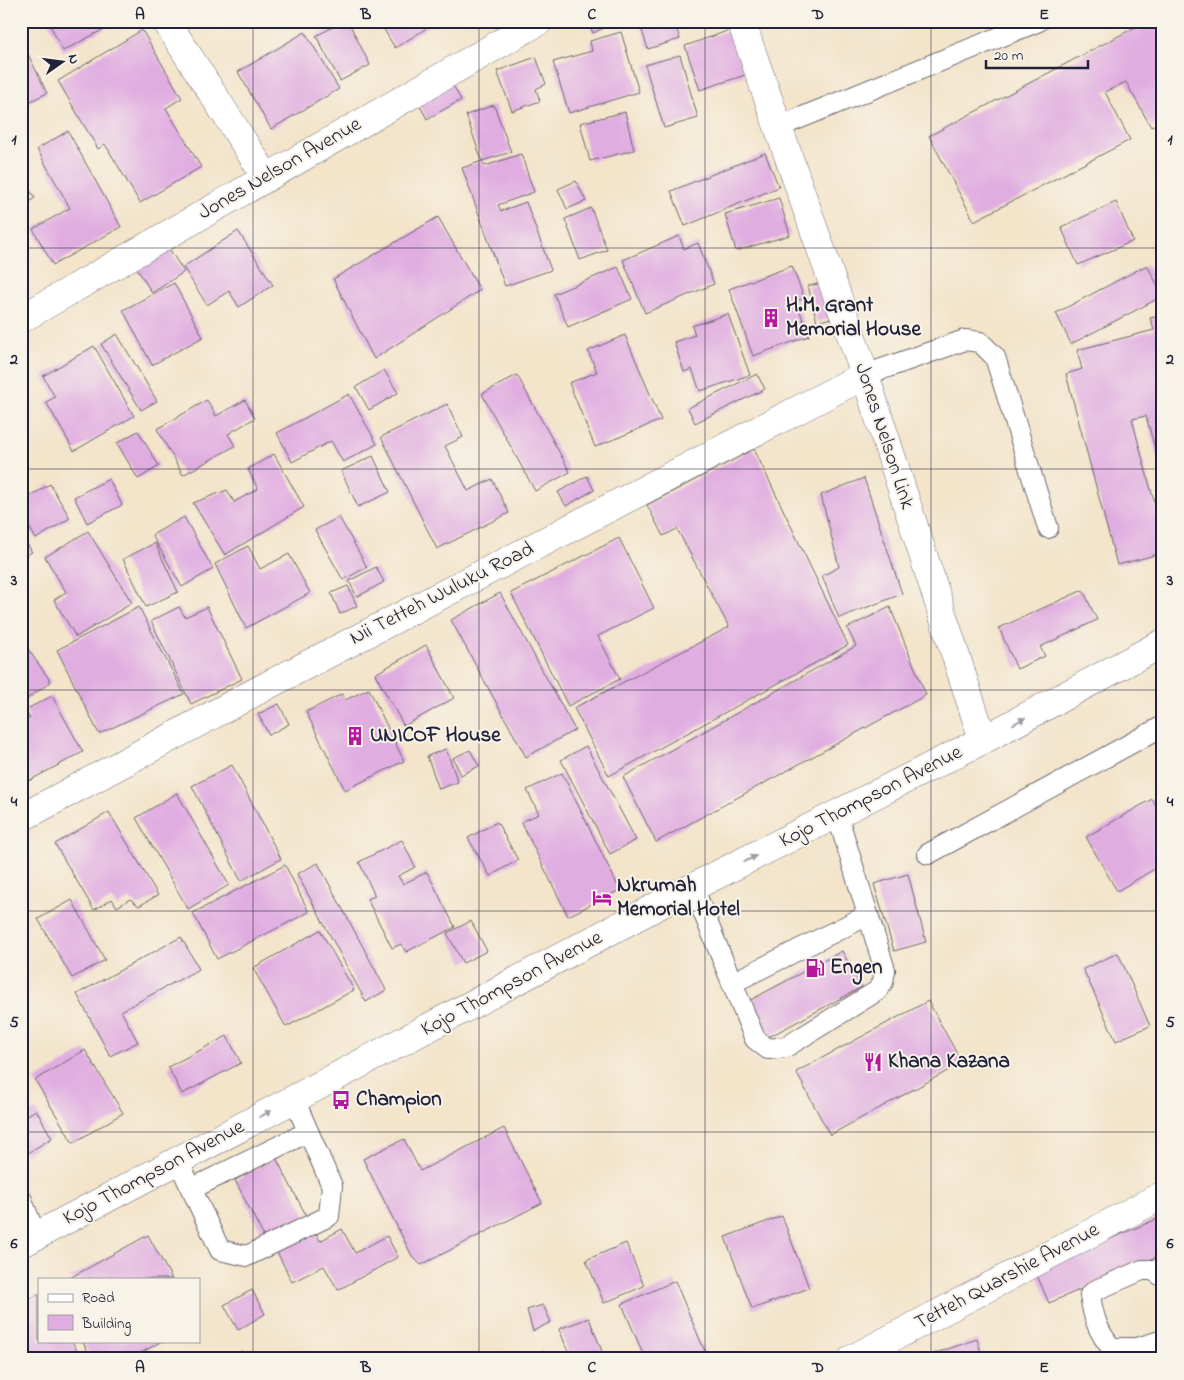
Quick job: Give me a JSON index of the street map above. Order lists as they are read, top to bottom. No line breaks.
{"streets":{"street":["Jones Nelson Avenue","Jones Nelson Link","Nii Tetteh Wuluku Road","Kojo Thompson Avenue","Tetteh Quarshie Avenue"]},"crossings":[["Jones Nelson Link","Nii Tetteh Wuluku Road"],["Jones Nelson Link","Kojo Thompson Avenue"]],"one_way":["Kojo Thompson Avenue"],"places":{"building":["H.M. Grant Memorial House","UNICOF House"],"hotel":["Nkrumah Memorial Hotel"],"fuel station":["Engen"],"restaurant":["Khana Kazana"],"bus stop":["Champion"]},"legend":["Road","Building"],"scale_bar":"20 m","north":"right","grid":{"columns":["A","B","C","D","E"],"rows":["1","2","3","4","5","6"]}}
